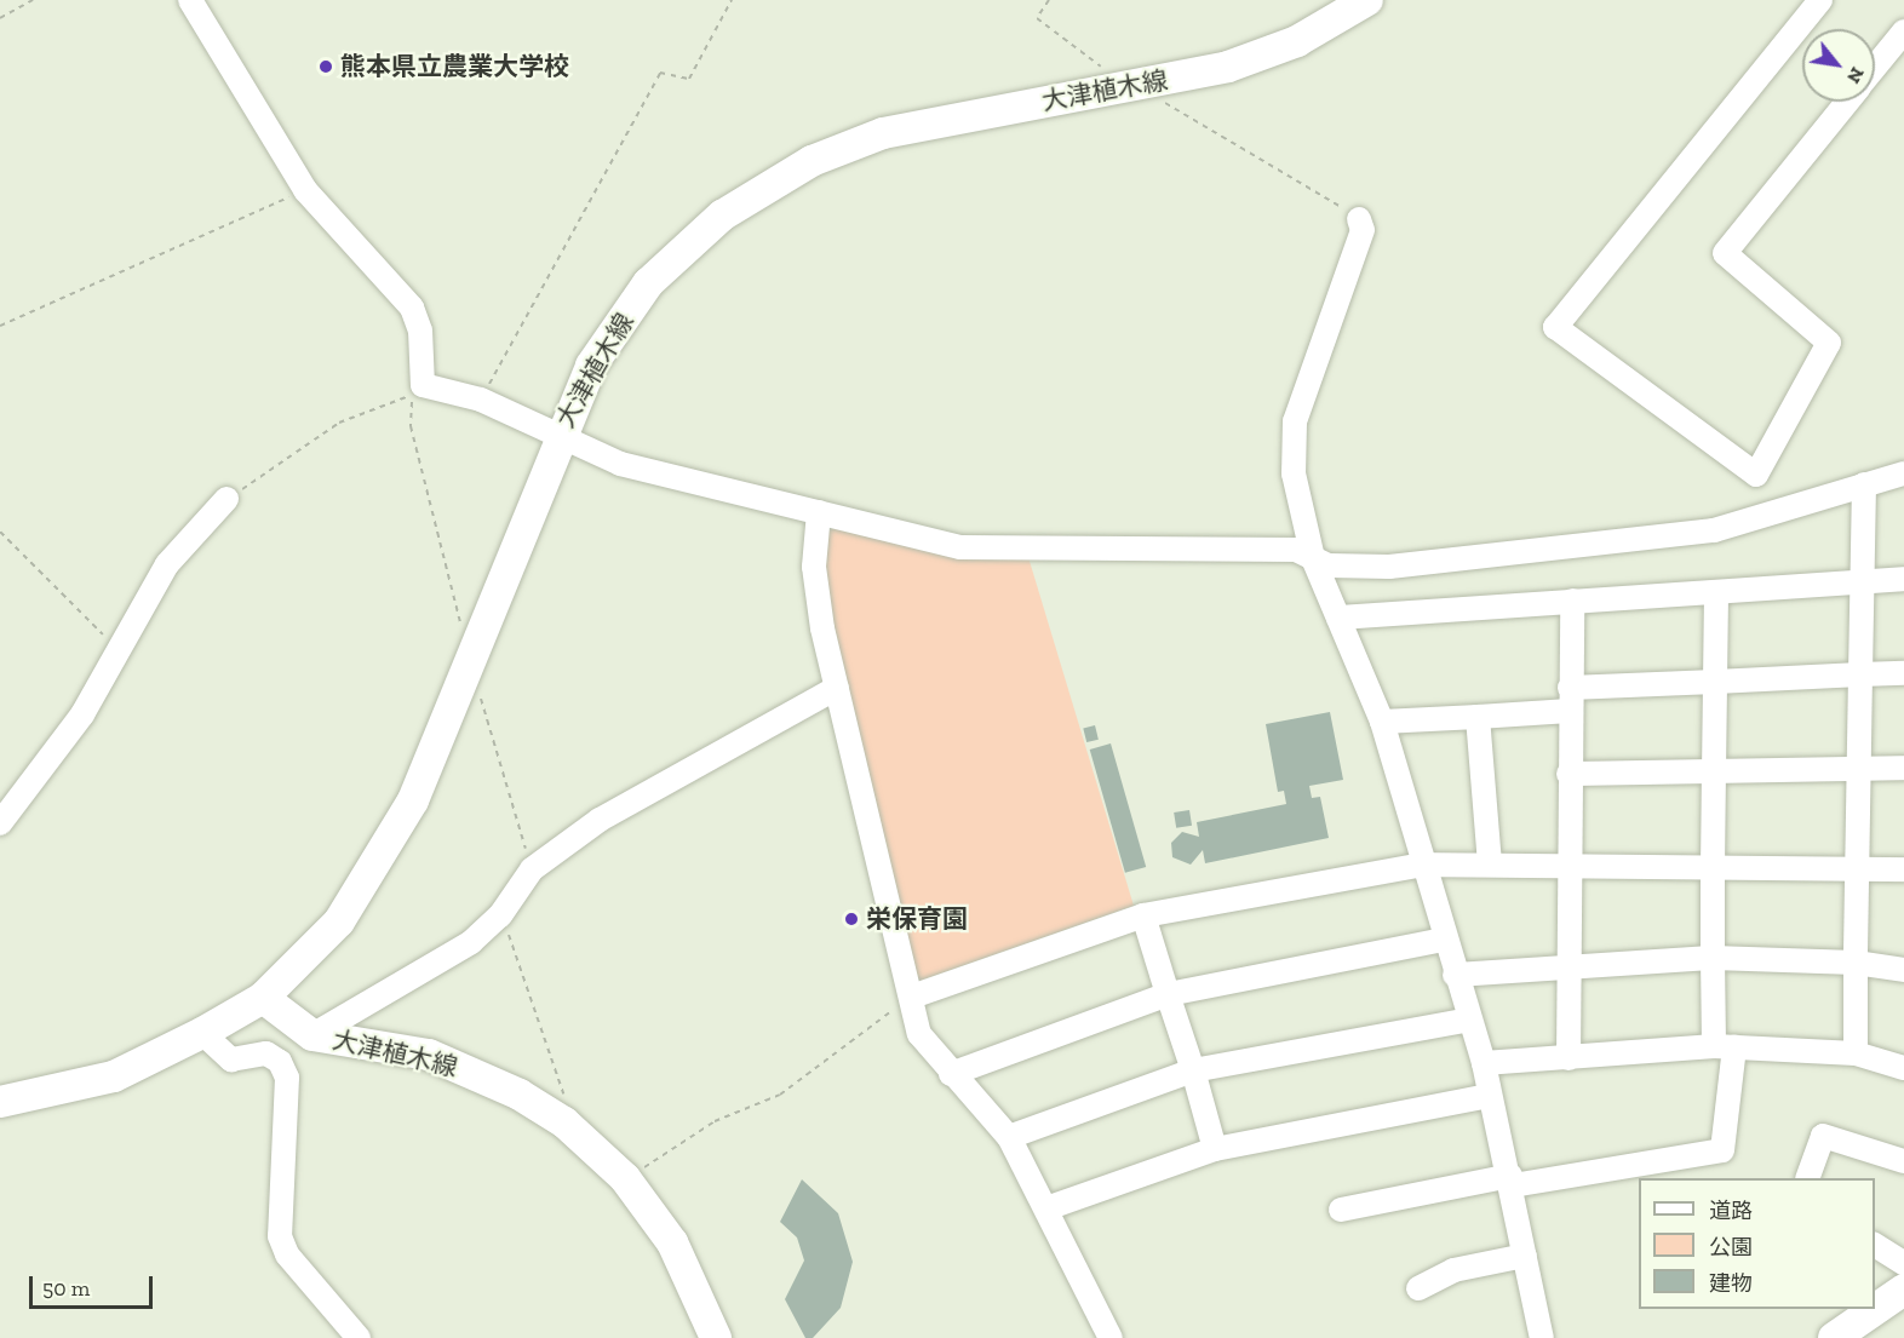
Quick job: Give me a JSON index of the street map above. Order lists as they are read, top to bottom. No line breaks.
{"streets":{"main road":["大津植木線"]},"places":["熊本県立農業大学校","栄保育園"],"legend":["道路","公園","建物"],"scale_bar":"50 m","north":"bottom right"}
